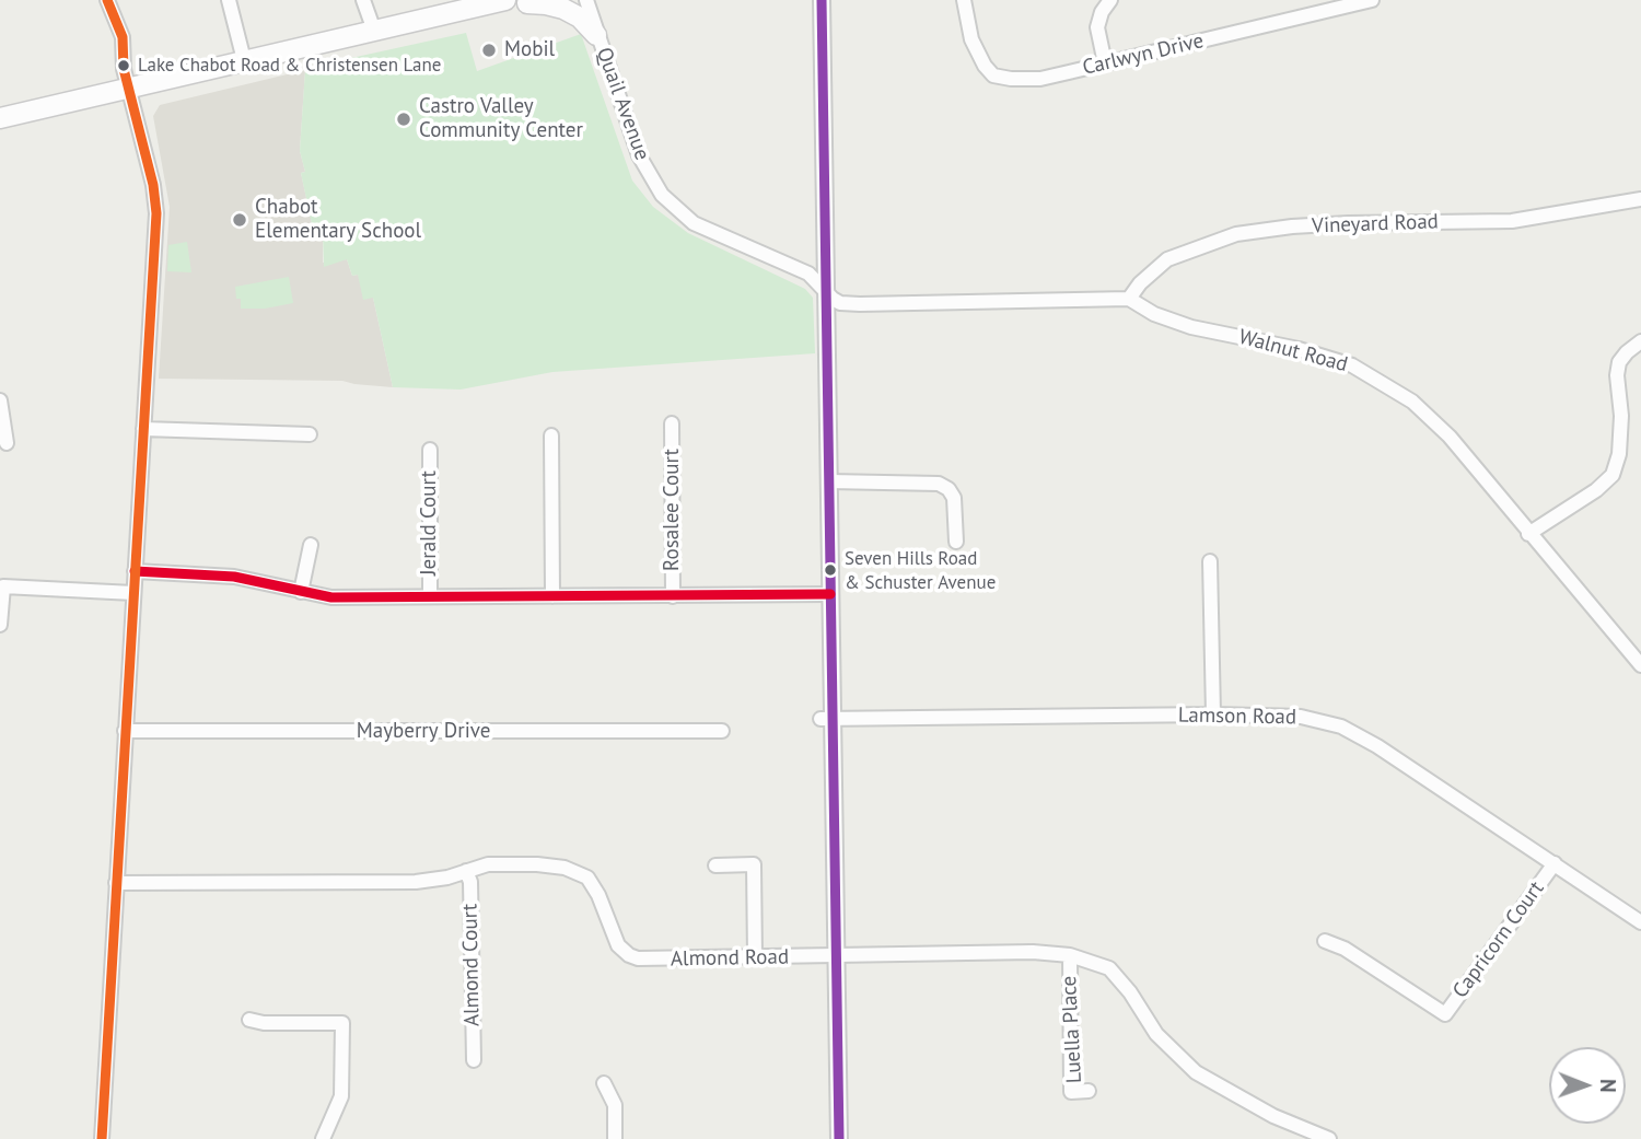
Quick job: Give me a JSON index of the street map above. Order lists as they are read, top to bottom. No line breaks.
{"streets":{"street":["Carlwyn Drive","Quail Avenue","Vineyard Road","Walnut Road","Rosalee Court","Jerald Court","Lamson Road","Mayberry Drive","Capricorn Court","Almond Road","Almond Court","Luella Place"]},"crossings":[["Quail Avenue","Walnut Road"],["Vineyard Road","Walnut Road"],["Lamson Road","Capricorn Court"],["Almond Road","Almond Court"],["Almond Road","Luella Place"]],"places":["Mobil","Lake Chabot Road & Christensen Lane","Castro Valley Community Center","Chabot Elementary School","Seven Hills Road & Schuster Avenue"],"north":"right"}
